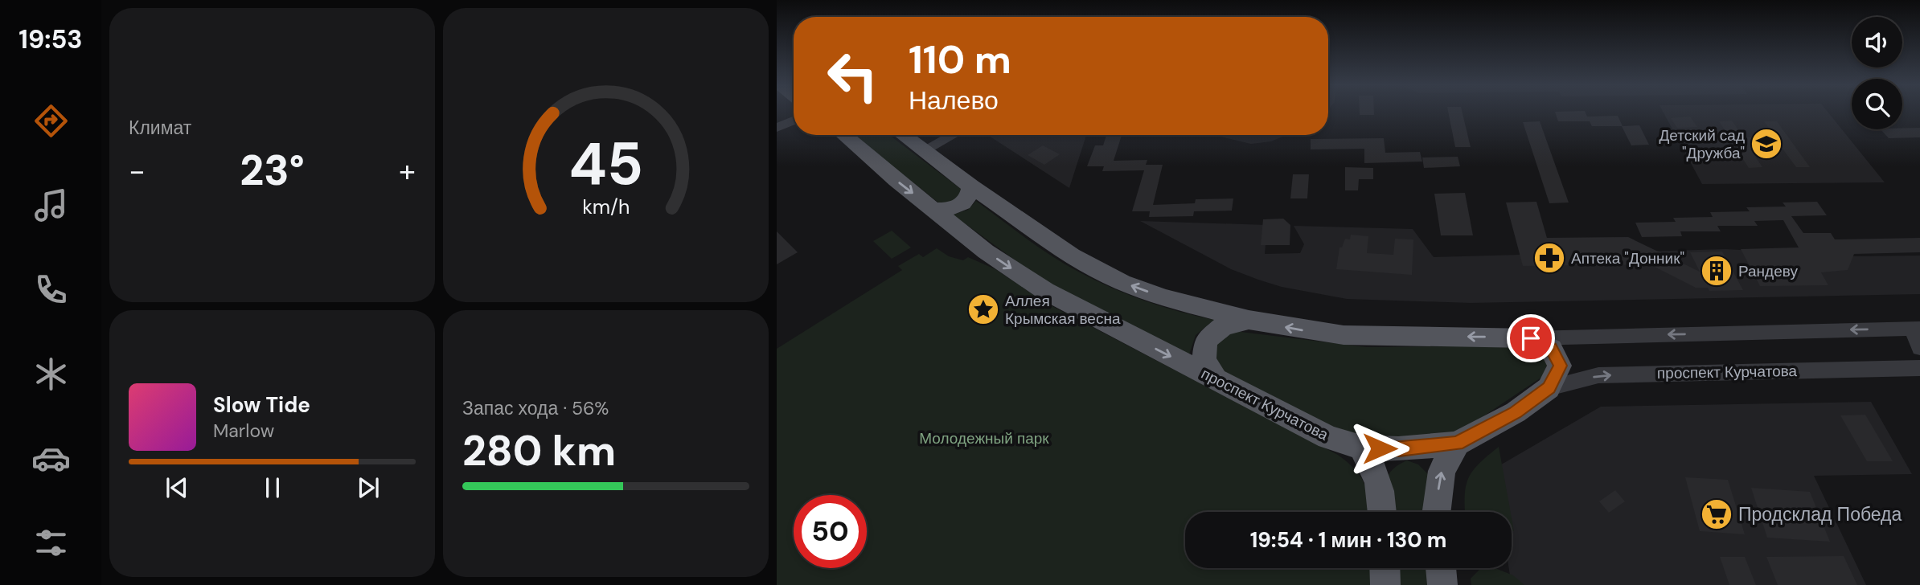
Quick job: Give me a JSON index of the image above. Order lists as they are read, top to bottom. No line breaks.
{"streets":{"main road":["проспект Курчатова"]},"parks":["Молодежный парк"],"places":{"school or university":["Детский сад \"Дружба\""],"pharmacy":["Аптека \"Донник\""],"building":["Рандеву"],"place":["Аллея Крымская весна"],"supermarket":["Продсклад Победа"]},"page":{"tabs":"19:53","tile":["Климат",["Запас хода · 56%","280 km"]],"turn":["110 m","Налево"],"heat":["−","23°","+"],"song":["Slow Tide","Marlow"],"limit":"50","trip":"19:54 · 1 мин · 130 m","gauge":["45","km/h"]}}
